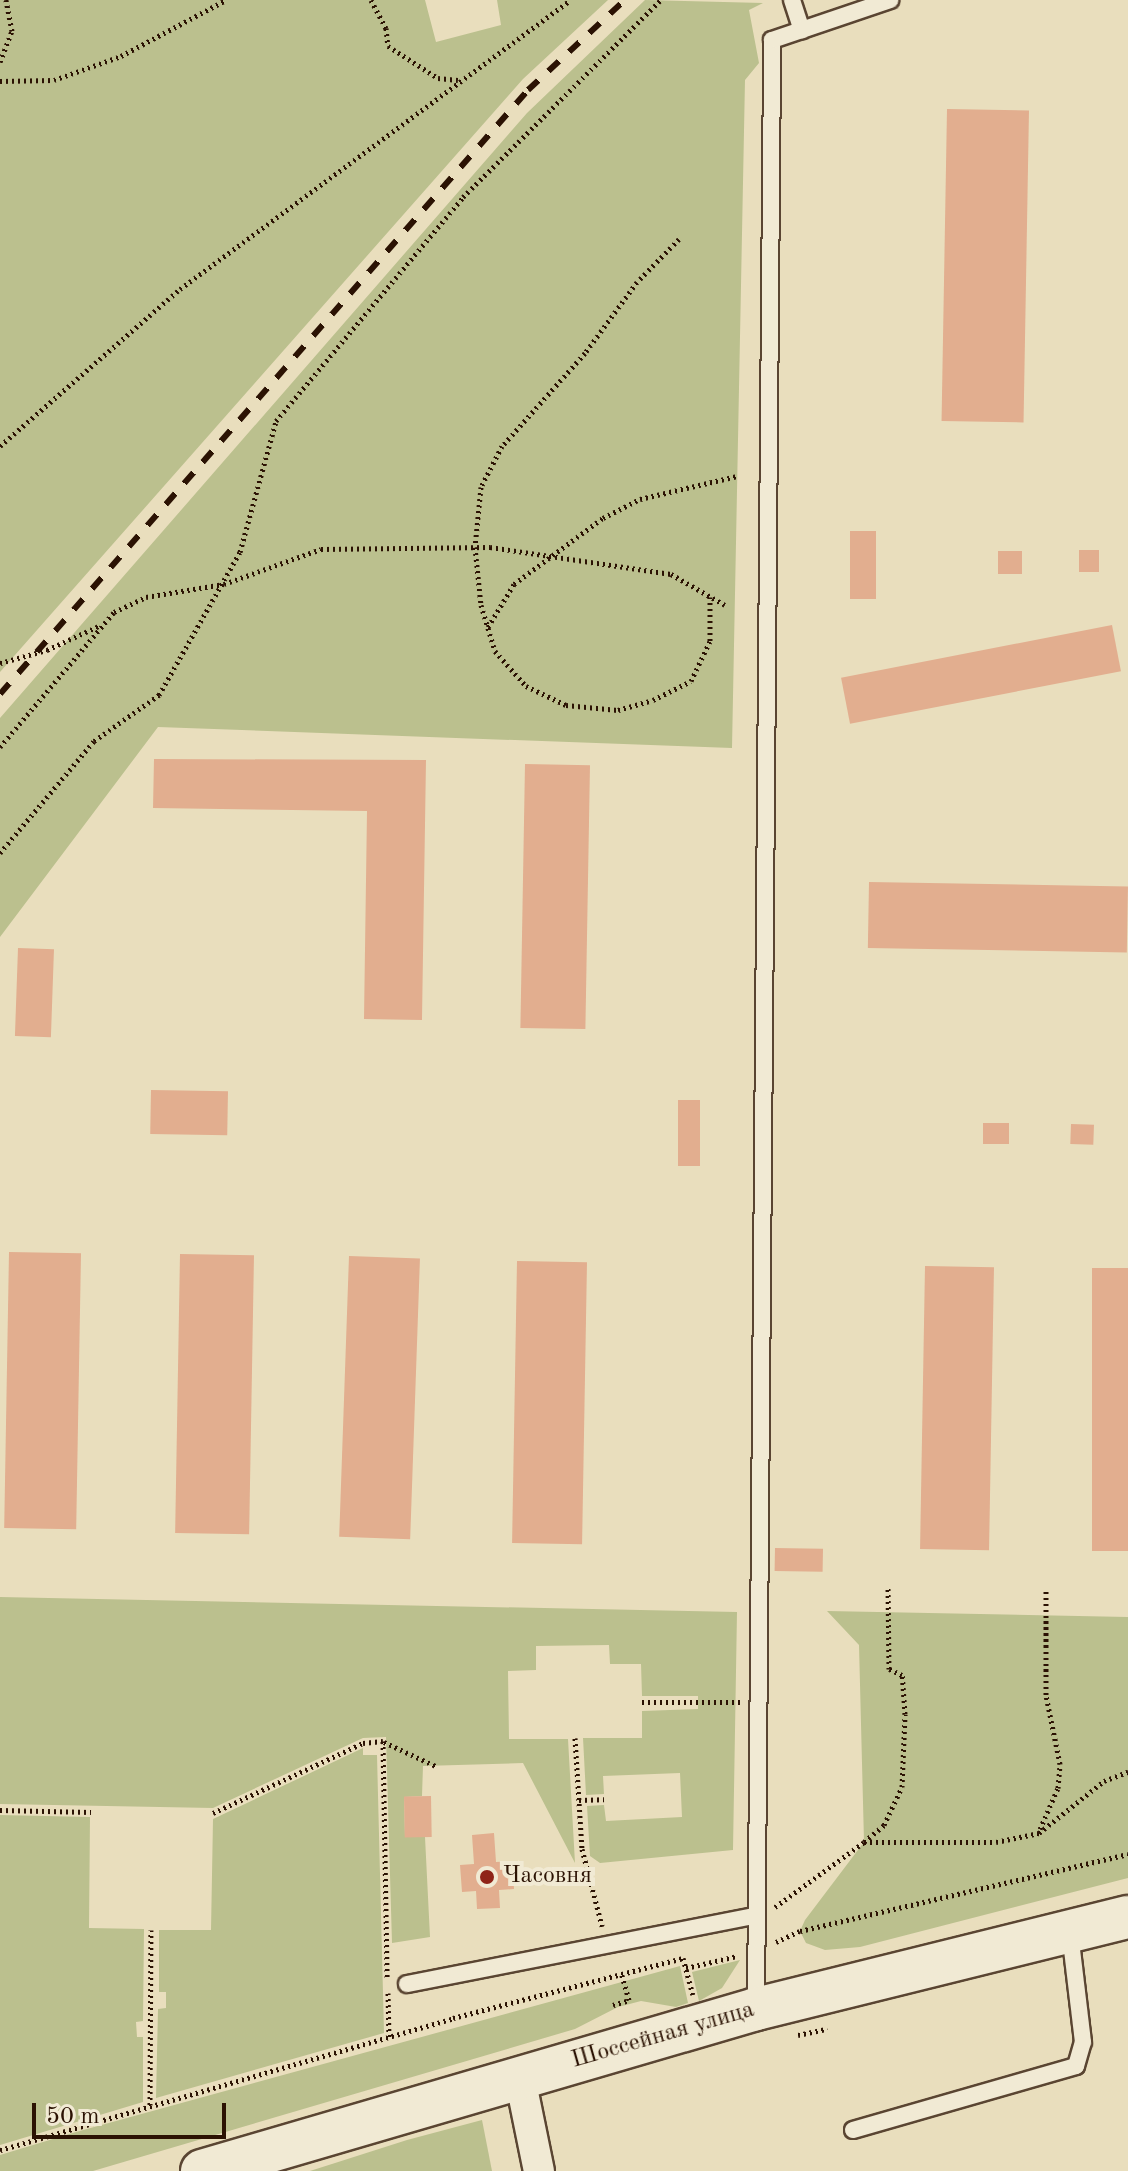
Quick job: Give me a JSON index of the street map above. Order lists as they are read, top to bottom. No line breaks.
{"streets":{"main road":["Шоссейная улица"]},"places":["Часовня"],"scale_bar":"50 m"}
